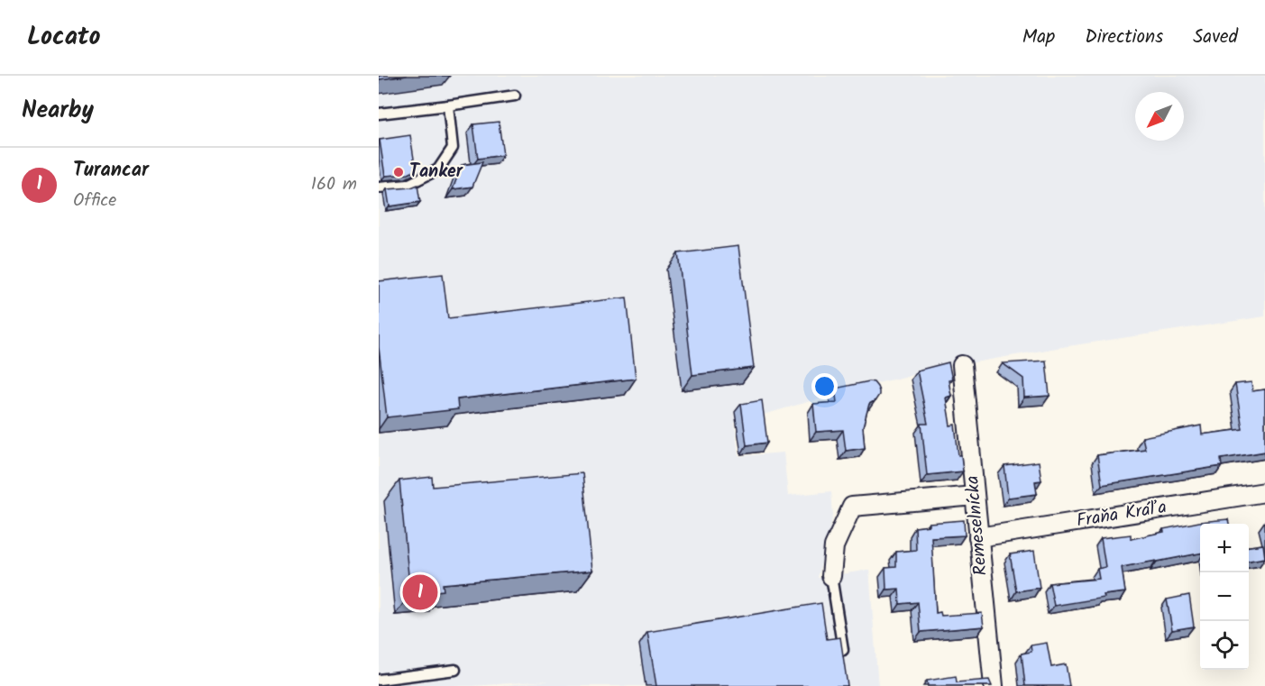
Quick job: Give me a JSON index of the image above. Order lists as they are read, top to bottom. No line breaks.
{"streets":{"street":["Fraňa Kráľa","Remeselnícka"]},"crossings":[["Fraňa Kráľa","Remeselnícka"]],"places":["Tanker"],"north":"bottom left","page":{"header":"Locato","nav":["Map","Directions","Saved"],"heading":"Nearby","list":[{"mark":"1","name":"Turancar","note":"Office","value":"160 m"}],"map_buttons":["+","−"],"pins":"1"}}
